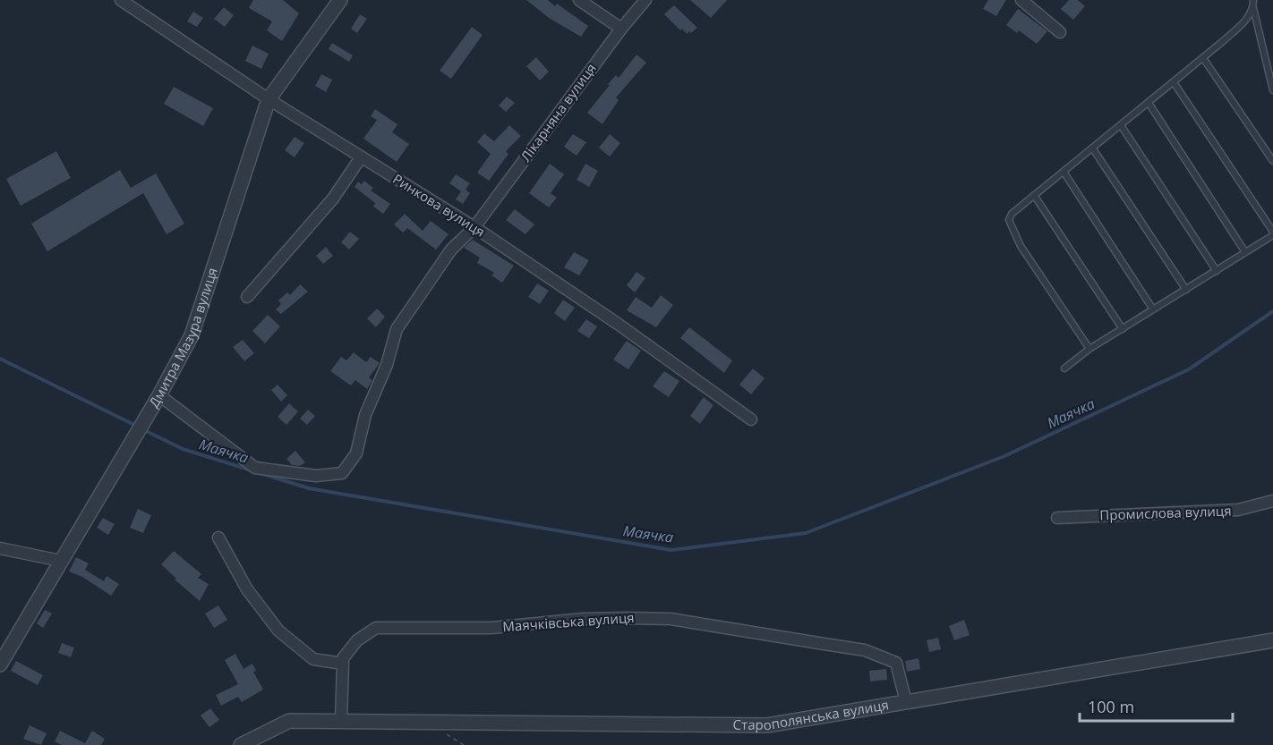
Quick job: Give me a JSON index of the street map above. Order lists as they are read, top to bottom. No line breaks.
{"streets":{"street":["Лікарняна вулиця","Ринкова вулиця","Дмитра Мазура вулиця","Промислова вулиця","Маячківська вулиця","Старополянська вулиця"]},"crossings":[["Лікарняна вулиця","Ринкова вулиця"],["Лікарняна вулиця","Дмитра Мазура вулиця"],["Ринкова вулиця","Дмитра Мазура вулиця"],["Маячківська вулиця","Старополянська вулиця"]],"water":["Маячка"],"scale_bar":"100 m"}
